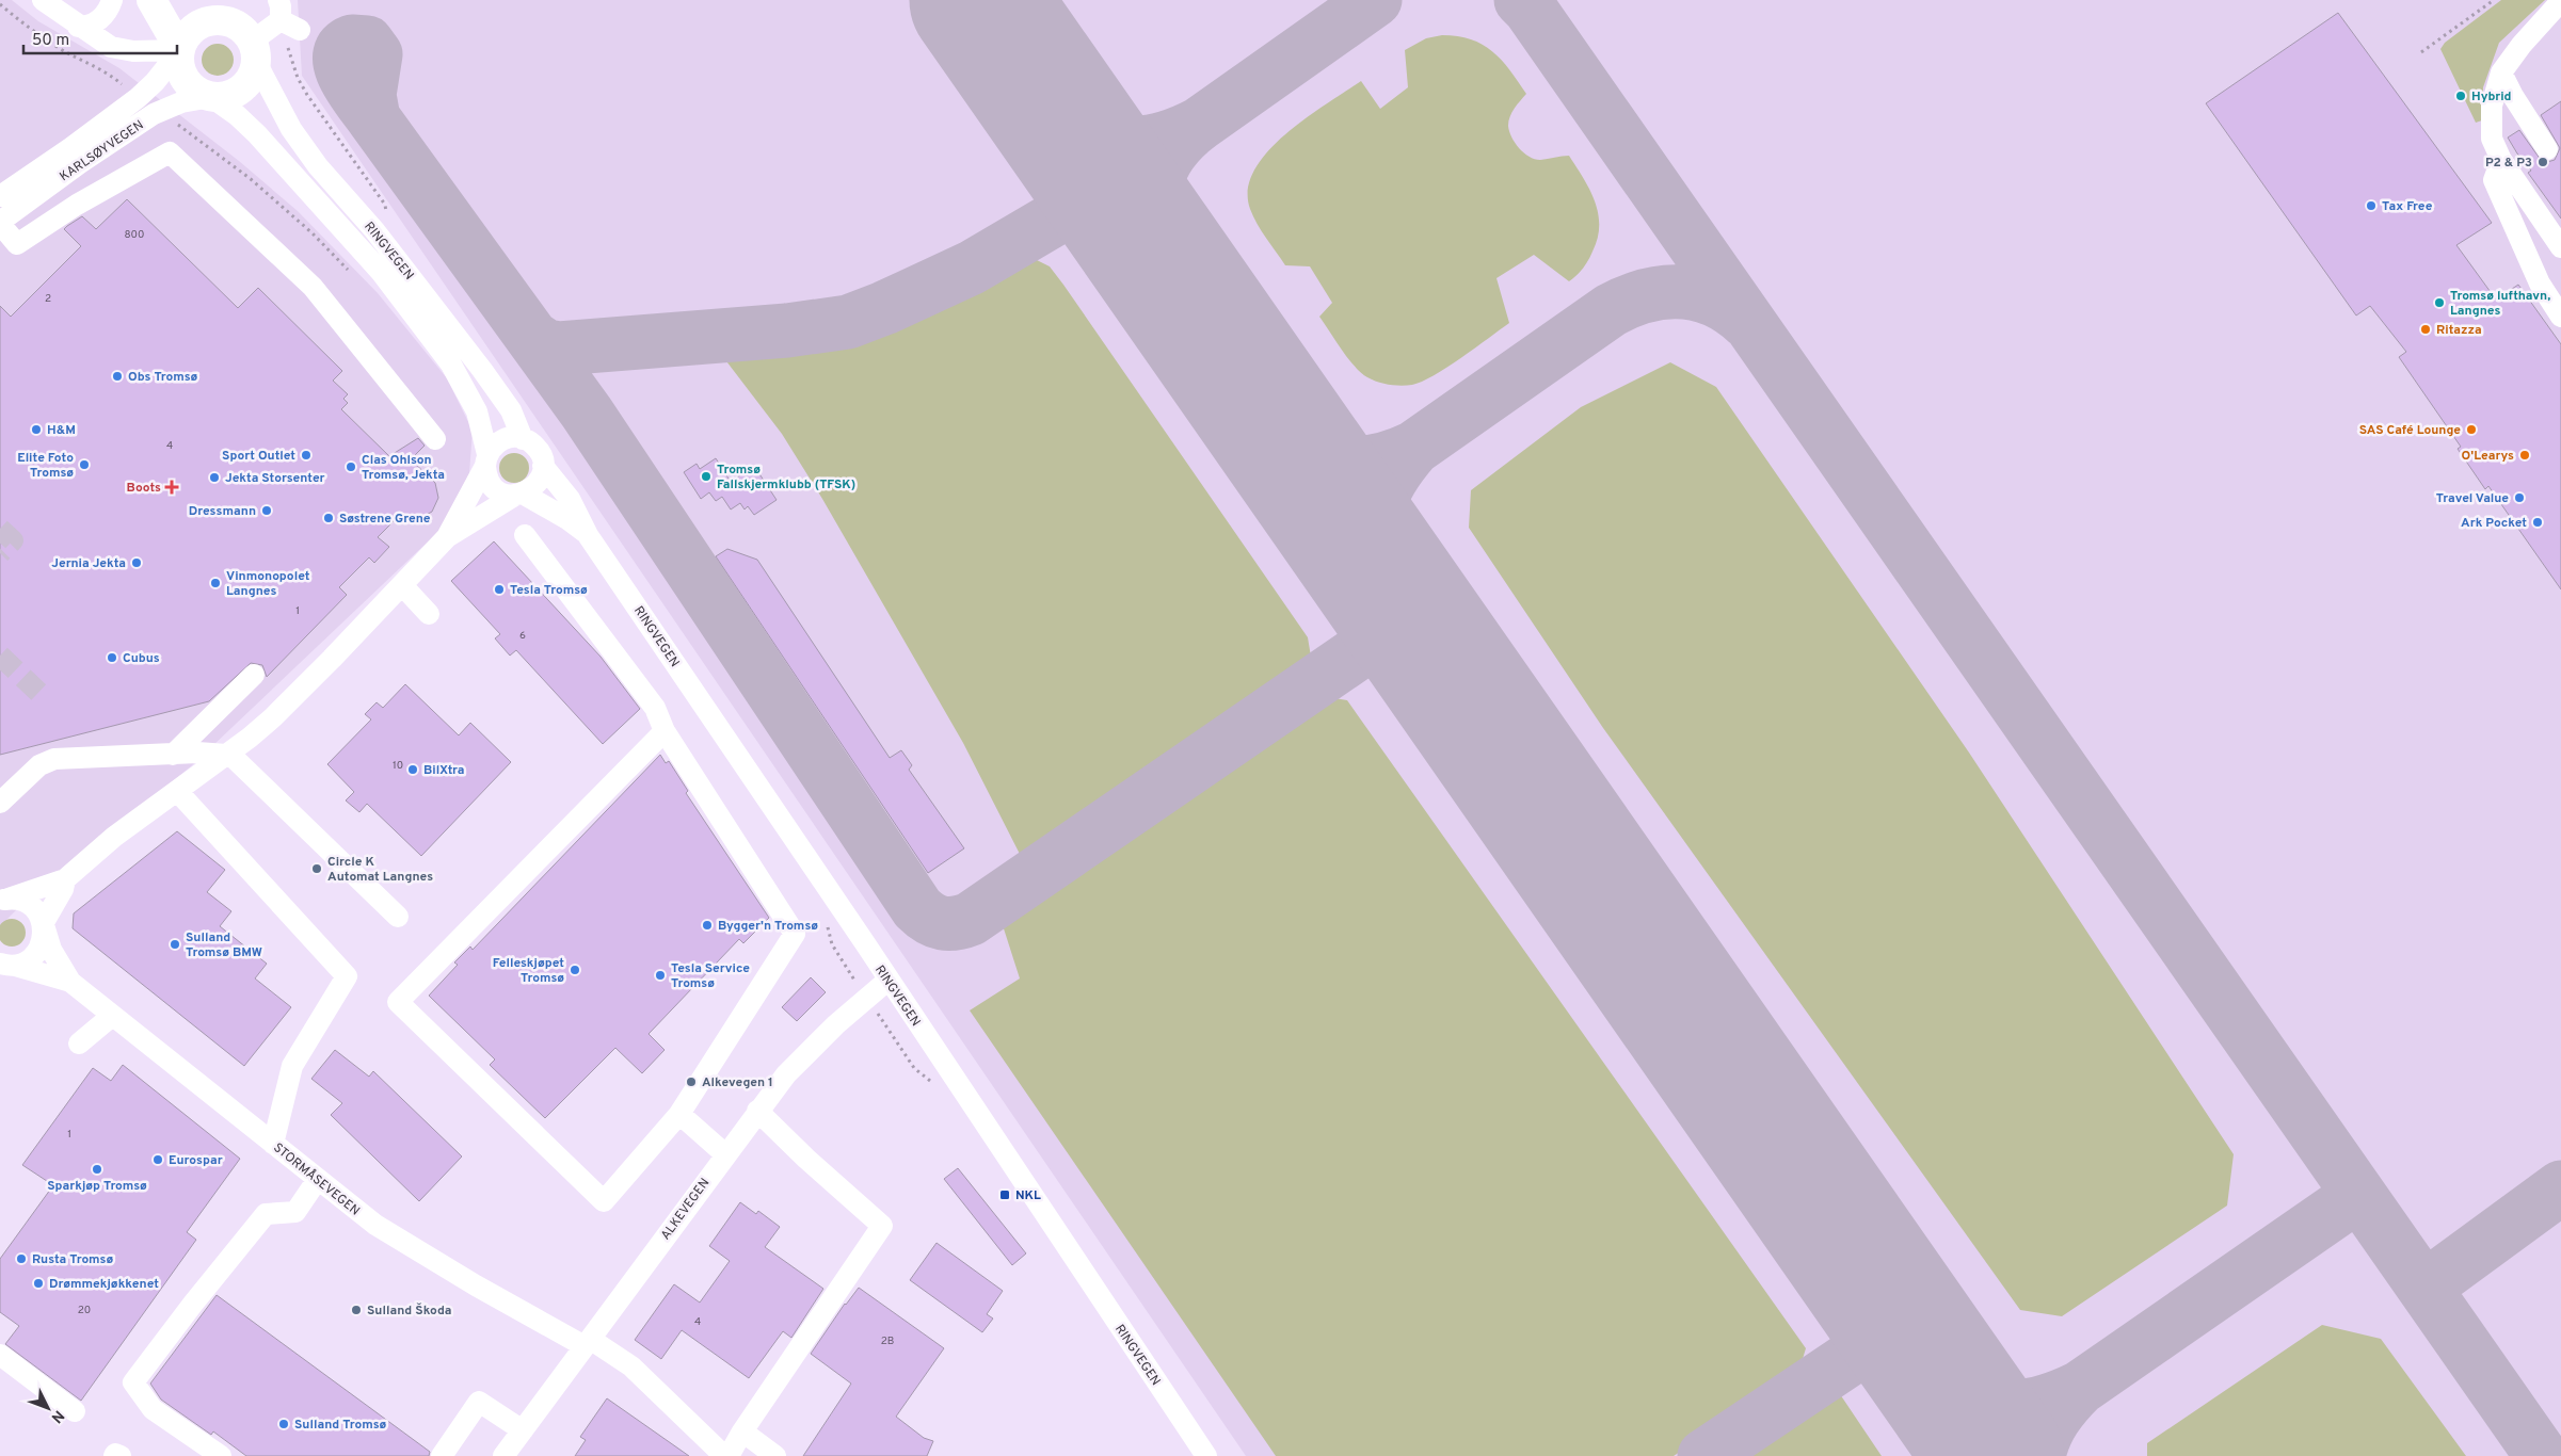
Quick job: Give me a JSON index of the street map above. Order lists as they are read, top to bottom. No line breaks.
{"streets":{"street":["KARLSØYVEGEN","RINGVEGEN","STORMÅSEVEGEN","ALKEVEGEN"]},"crossings":[["KARLSØYVEGEN","RINGVEGEN"],["RINGVEGEN","ALKEVEGEN"],["STORMÅSEVEGEN","ALKEVEGEN"]],"places":{"other":["Hybrid","P2 & P3","Tax Free","Tromsø lufthavn, Langnes","Ritazza","Obs Tromsø","H&M","SAS Café Lounge","Sport Outlet","O'Learys","Elite Foto Tromsø","Clas Ohlson Tromsø, Jekta","Tromsø Fallskjermklubb (TFSK)","Jekta Storsenter","Travel Value","Dressmann","Søstrene Grene","Ark Pocket","Jernia Jekta","Vinmonopolet Langnes","Tesla Tromsø","Cubus","BilXtra","Circle K Automat Langnes","Bygger'n Tromsø","Sulland Tromsø BMW","Felleskjøpet Tromsø","Tesla Service Tromsø","Alkevegen 1","Eurospar","Sparkjøp Tromsø","Rusta Tromsø","Drømmekjøkkenet","Sulland Škoda","Sulland Tromsø"],"health":["Boots"],"transit":["NKL"]},"house_numbers":["800","2","4","1","6","10","1","20","4","2B"],"scale_bar":"50 m","north":"bottom right"}
